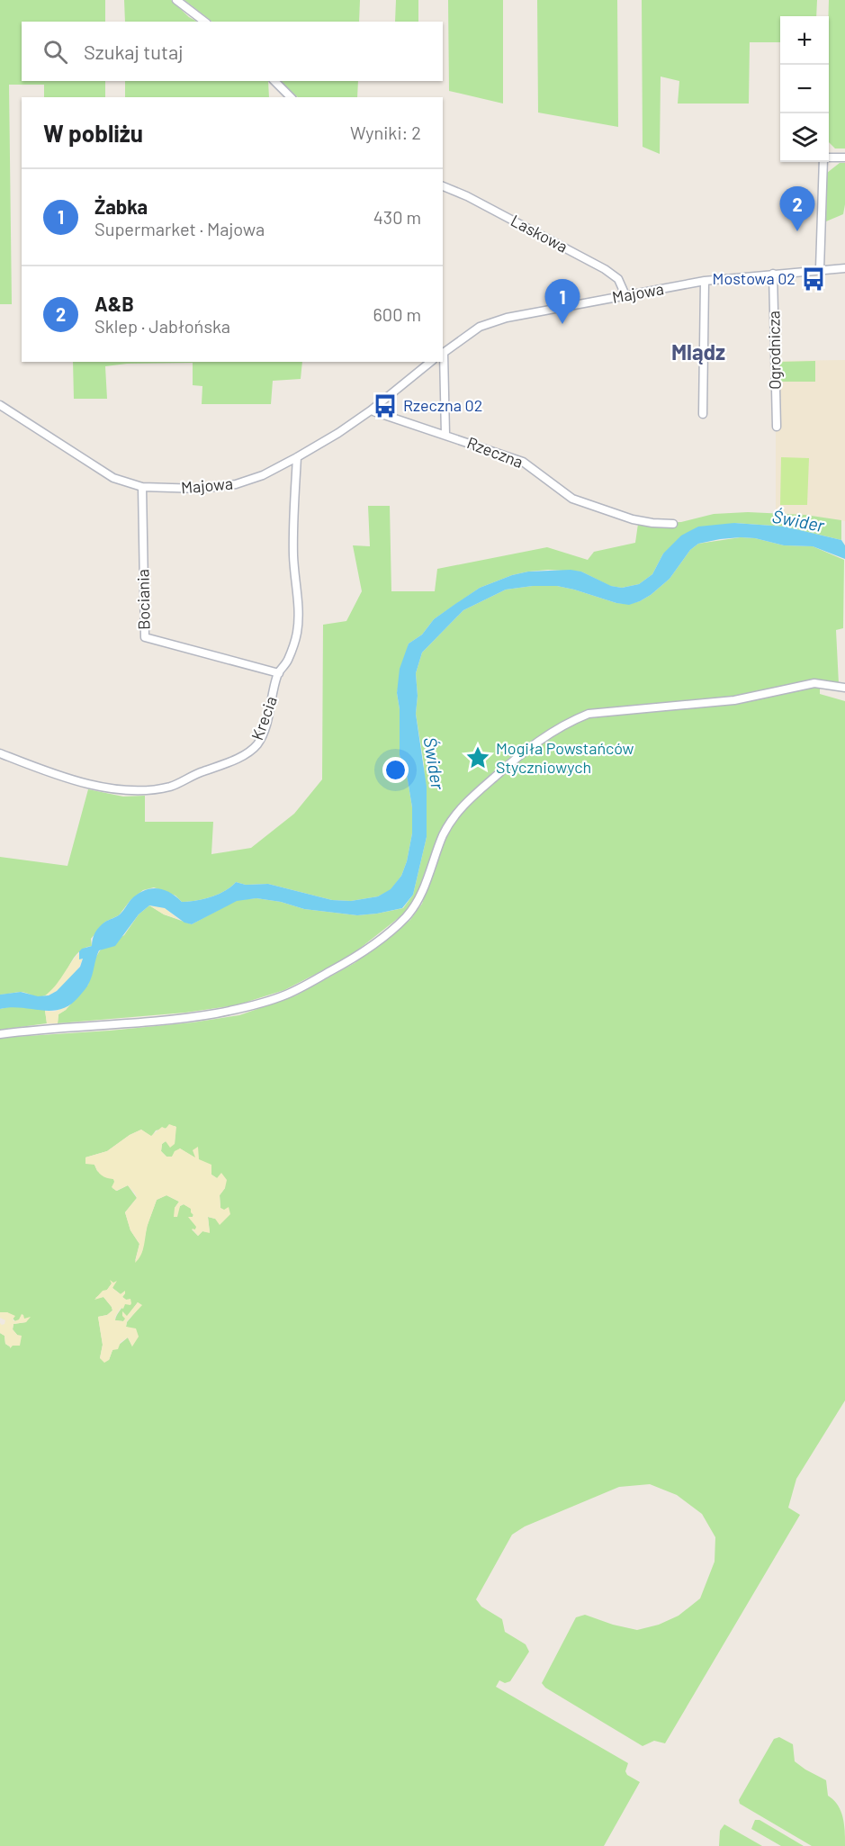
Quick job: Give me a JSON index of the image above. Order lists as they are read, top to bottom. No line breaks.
{"streets":{"street":["Laskowa","Majowa","Ogrodnicza","Rzeczna","Bociania","Krecia"]},"crossings":[["Laskowa","Majowa"],["Majowa","Ogrodnicza"],["Majowa","Rzeczna"],["Majowa","Bociania"],["Majowa","Krecia"],["Bociania","Krecia"]],"districts":["Mlądz"],"water":["Świder"],"places":{"bus stop":["Mostowa 02","Rzeczna 02"],"place":["Mogiła Powstańców Styczniowych"]},"page":{"map_buttons":["+","−"],"search":"Szukaj tutaj","heading":["W pobliżu","Wyniki: 2"],"list":[{"mark":"1","name":"Żabka","note":"Supermarket · Majowa","value":"430 m"},{"mark":"2","name":"A&B","note":"Sklep · Jabłońska","value":"600 m"}],"pins":["2","1"]}}
